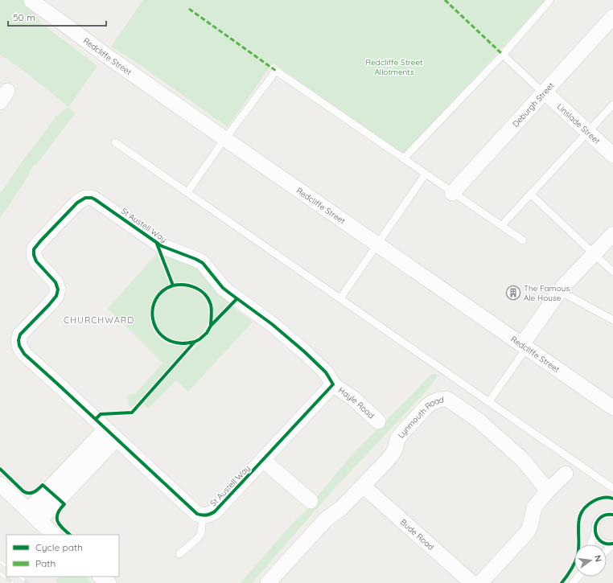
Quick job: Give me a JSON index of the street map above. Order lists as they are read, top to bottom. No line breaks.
{"streets":{"street":["Redcliffe Street","Deburgh Street","Linslade Street","St Austell Way","Hayle Road","Lynmouth Road","Bude Road"]},"crossings":[["Deburgh Street","Linslade Street"],["St Austell Way","Hayle Road"],["Lynmouth Road","Bude Road"]],"districts":["CHURCHWARD"],"parks":["Redcliffe Street Allotments"],"places":{"building":["The Famous Ale House"]},"legend":["Cycle path","Path"],"scale_bar":"50 m","north":"right"}
